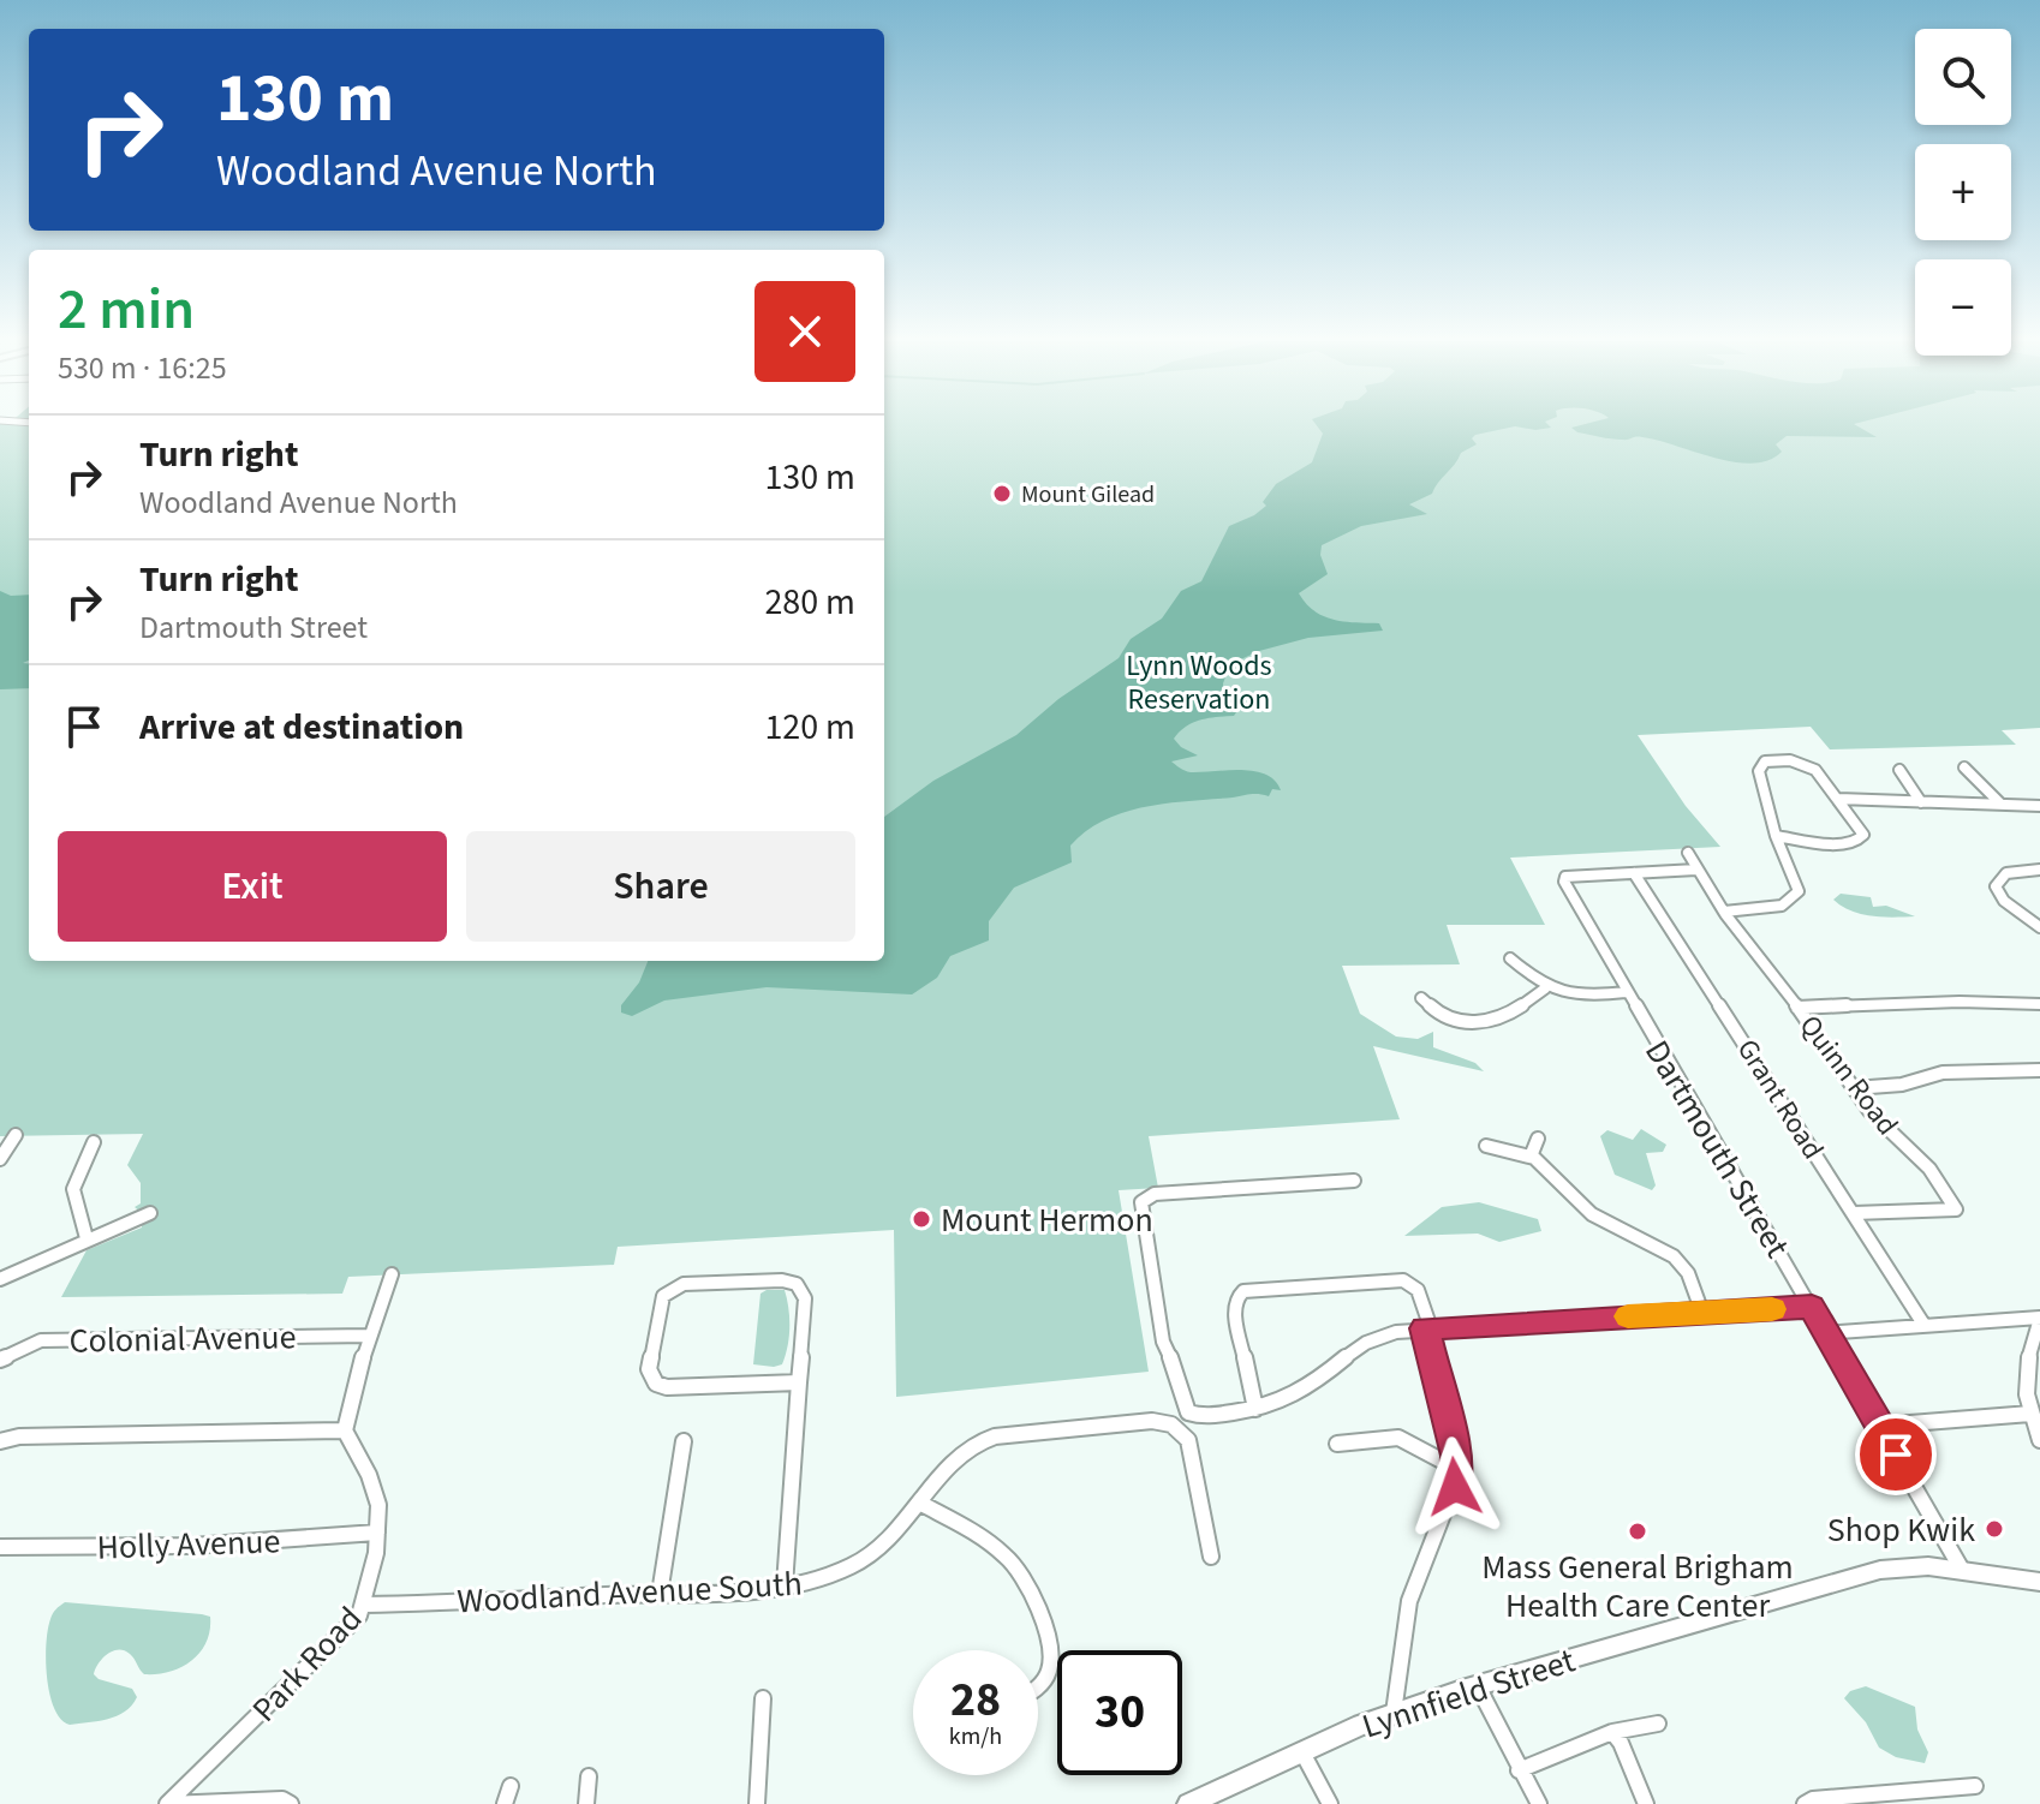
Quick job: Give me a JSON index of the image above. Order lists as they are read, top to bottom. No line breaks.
{"streets":{"main road":["Lynnfield Street"],"street":["Quinn Road","Grant Road","Dartmouth Street","Colonial Avenue","Holly Avenue","Woodland Avenue South","Park Road"]},"crossings":[["Quinn Road","Grant Road"],["Grant Road","Dartmouth Street"],["Dartmouth Street","Lynnfield Street"],["Holly Avenue","Park Road"],["Woodland Avenue South","Park Road"]],"parks":["Lynn Woods Reservation"],"places":["Mount Gilead","Mount Hermon","Shop Kwik","Mass General Brigham Health Care Center"],"page":{"map_buttons":["+","−"],"turn":["130 m","Woodland Avenue North"],"heading":["2 min","530 m · 16:25"],"list":[{"name":"Turn right","note":"Woodland Avenue North","value":"130 m"},{"name":"Turn right","note":"Dartmouth Street","value":"280 m"},{"name":"Arrive at destination","value":"120 m"}],"buttons":["Exit","Share"],"speed":"28 km/h","limit":"30"}}
